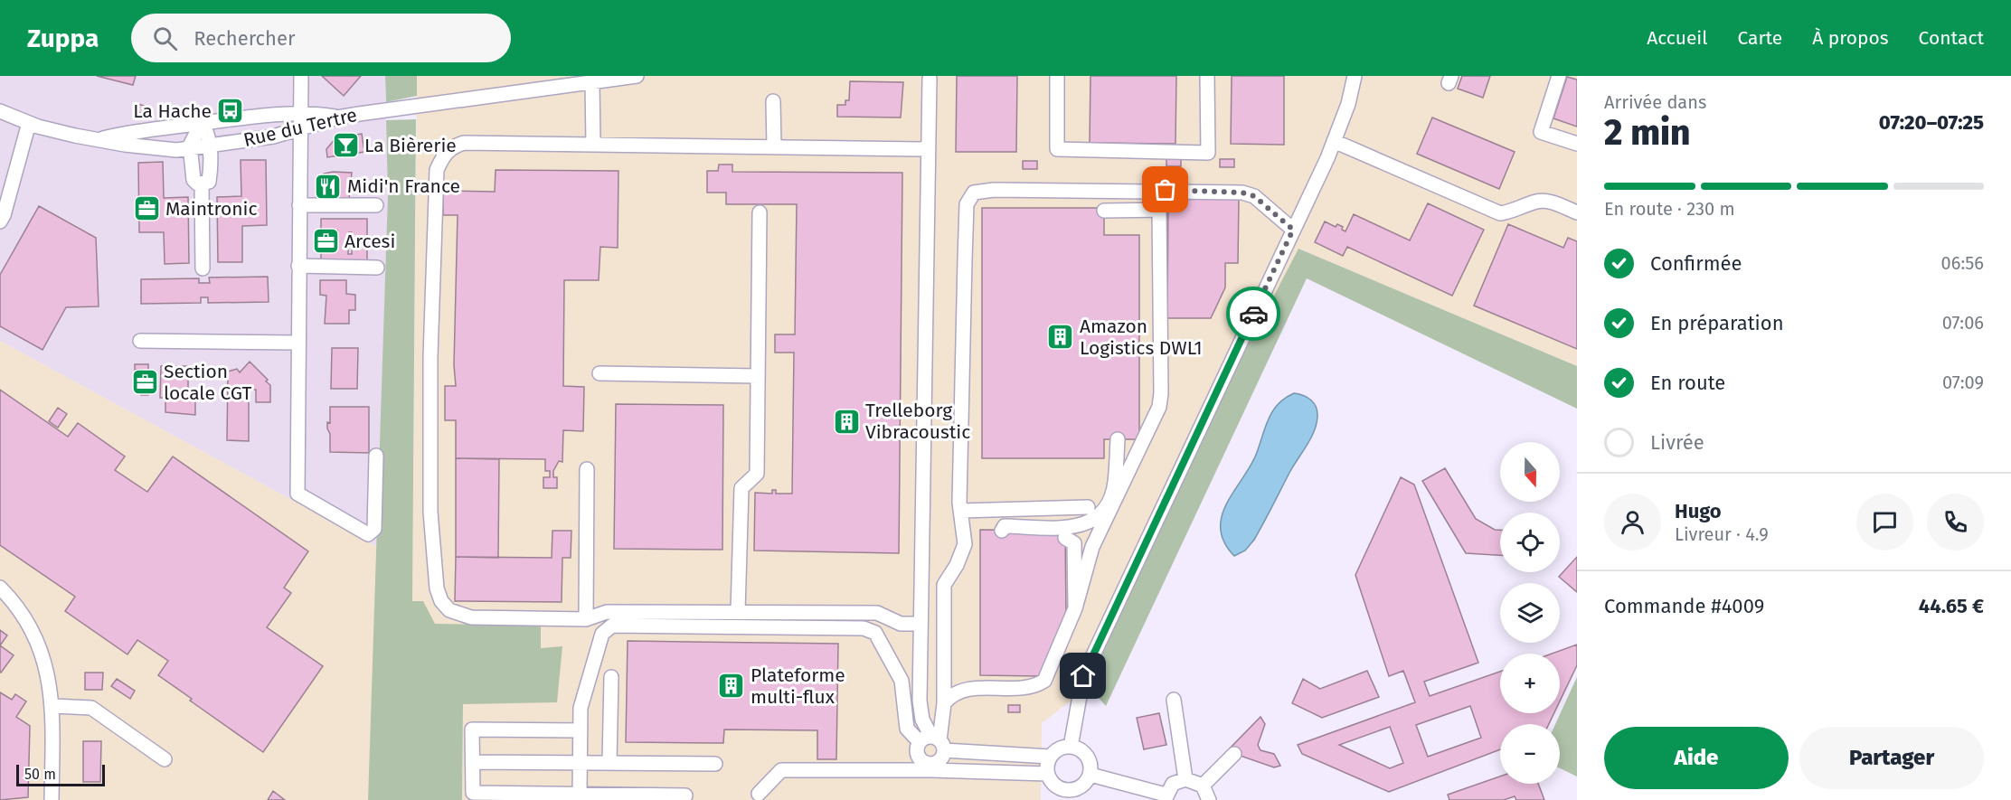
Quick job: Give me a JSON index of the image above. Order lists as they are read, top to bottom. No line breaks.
{"streets":{"street":["Rue du Tertre"]},"places":{"bus stop":["La Hache"],"bar":["La Bièrerie"],"restaurant":["Midi'n France"],"office":["Maintronic","Arcesi","Section locale CGT"],"building":["Amazon Logistics DWL1","Trelleborg Vibracoustic","Plateforme multi-flux"]},"scale_bar":"50 m","north":"bottom","page":{"header":"Zuppa","search":"Rechercher","nav":["Accueil","Carte","À propos","Contact"],"heading":["2 min","Arrivée dans","07:20–07:25"],"panel":["Hugo","Livreur · 4.9","Commande #4009","44.65 €"],"bar":"En route · 230 m","list":[["Confirmée","06:56"],["En préparation","07:06"],["En route","07:09"],"Livrée"],"map_buttons":["+","−"],"buttons":["Aide","Partager"],"scale":"50 m"}}
